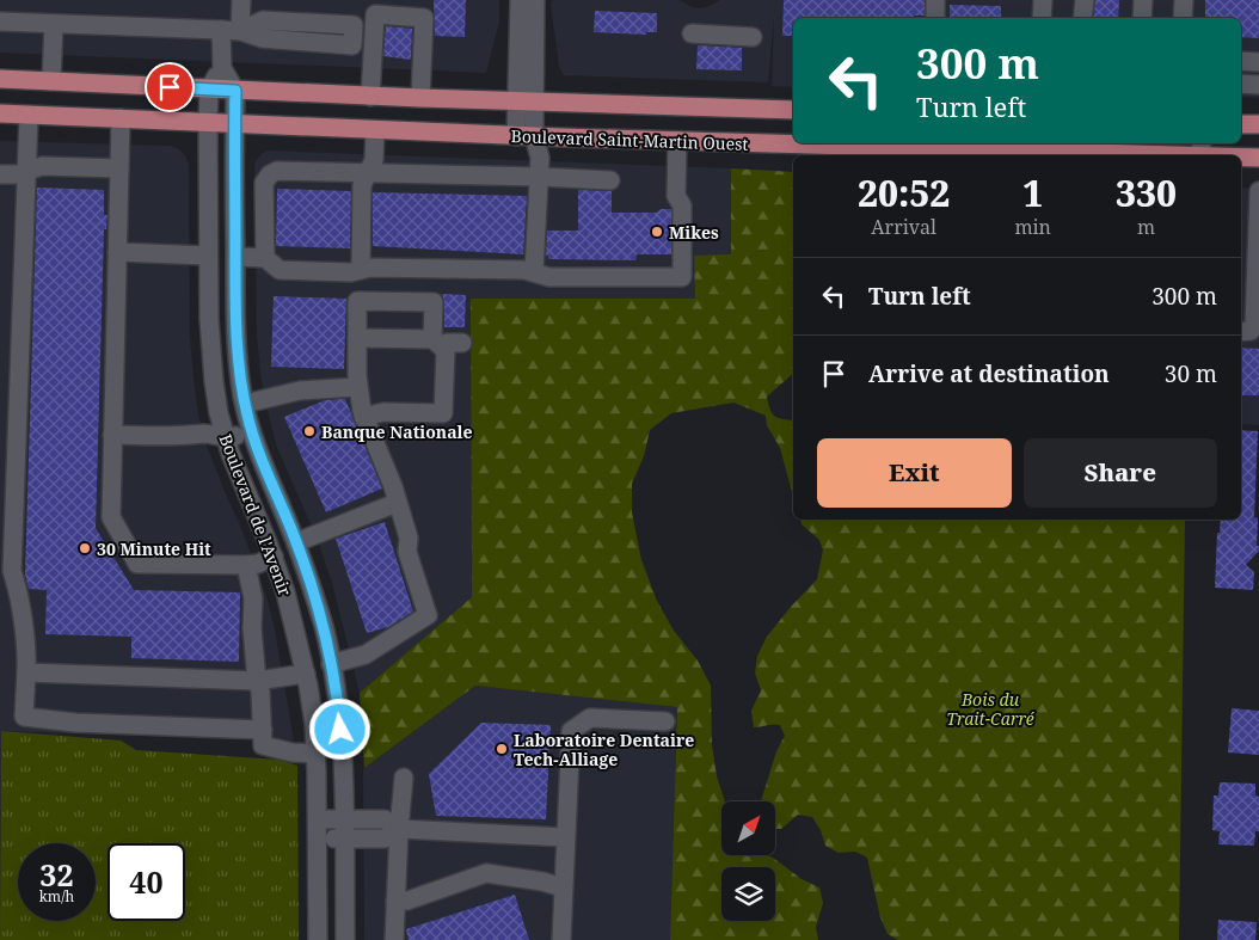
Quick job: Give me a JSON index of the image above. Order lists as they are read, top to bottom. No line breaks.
{"streets":{"main road":["Boulevard Saint-Martin Ouest"],"street":["Boulevard de l'Avenir"]},"crossings":[["Boulevard Saint-Martin Ouest","Boulevard de l'Avenir"]],"parks":["Bois du Trait-Carré"],"places":["Mikes","Banque Nationale","30 Minute Hit","Laboratoire Dentaire Tech-Alliage"],"north":"top right","page":{"turn":["300 m","Turn left"],"eta":["20:52","Arrival","1","min","330","m"],"list":[{"name":"Turn left","value":"300 m"},{"name":"Arrive at destination","value":"30 m"}],"buttons":["Exit","Share"],"speed":"32 km/h","limit":"40"}}
